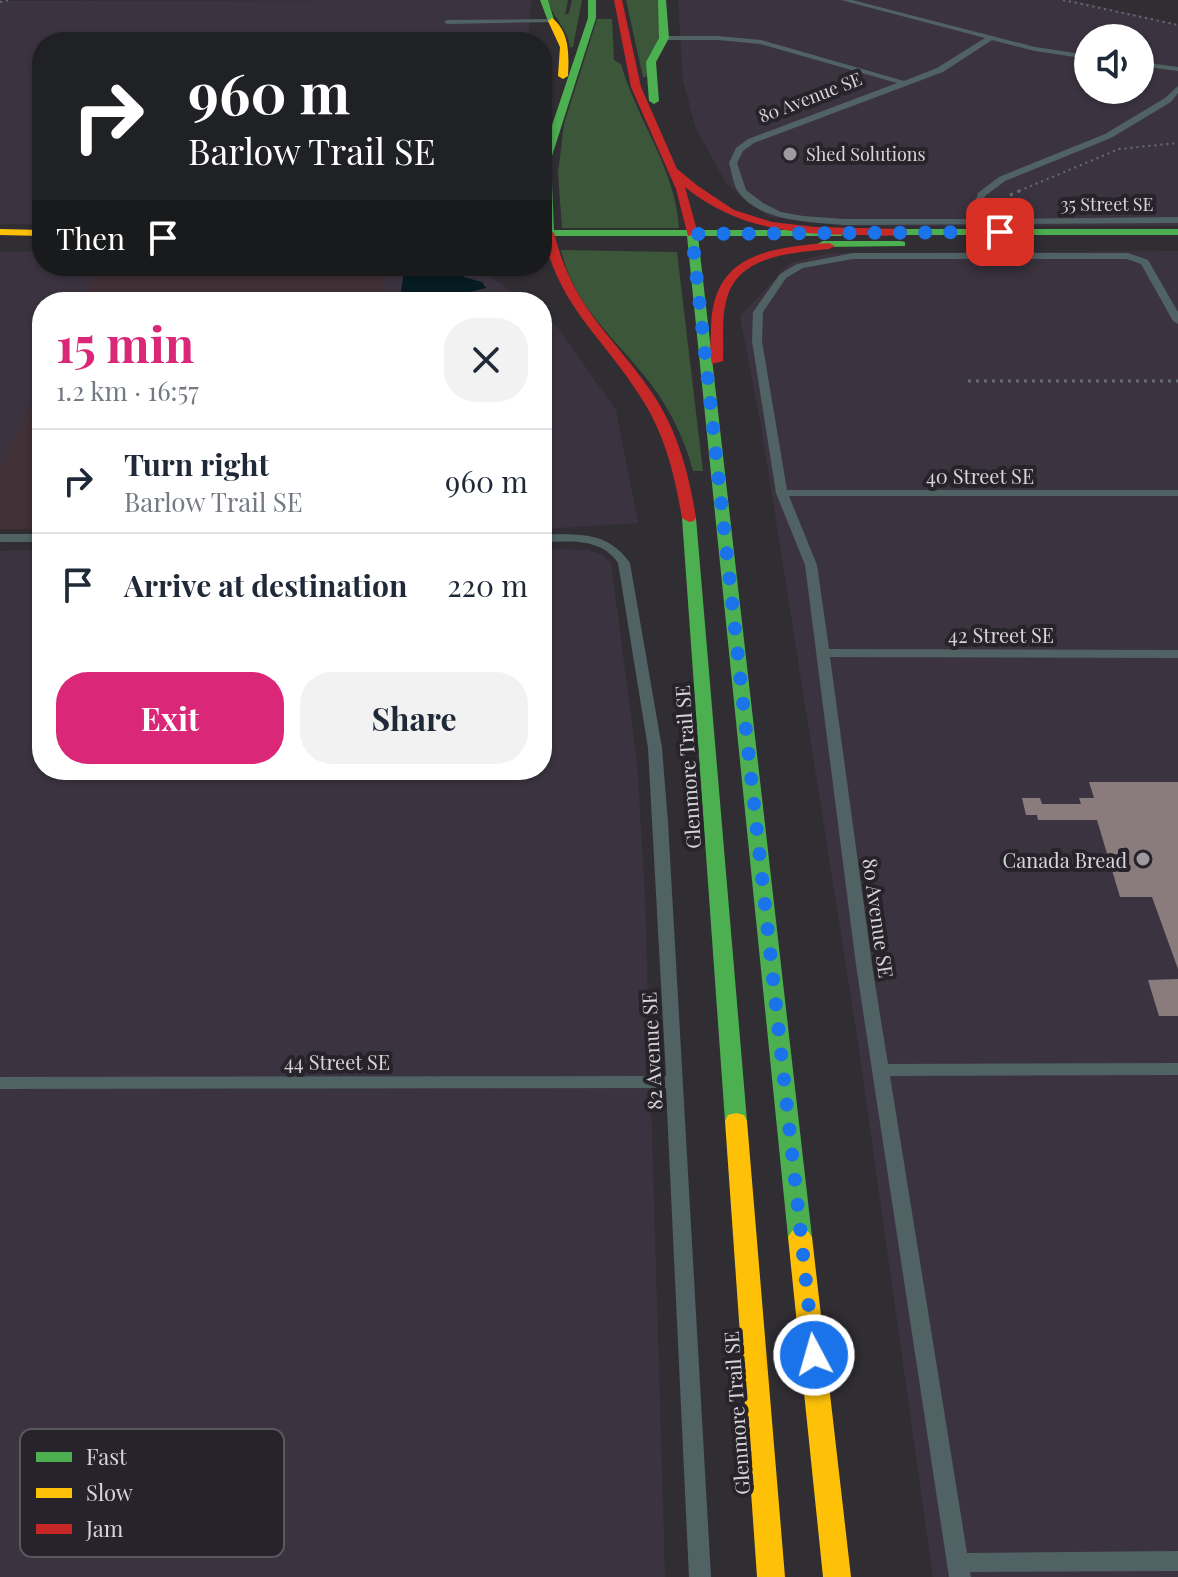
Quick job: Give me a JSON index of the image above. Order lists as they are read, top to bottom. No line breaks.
{"streets":{"main road":["Glenmore Trail SE"],"street":["80 Avenue SE","35 Street SE","40 Street SE","42 Street SE","82 Avenue SE","44 Street SE"]},"crossings":[["80 Avenue SE","35 Street SE"],["80 Avenue SE","40 Street SE"],["80 Avenue SE","42 Street SE"],["82 Avenue SE","44 Street SE"]],"places":["Shed Solutions","Canada Bread"],"legend":["Fast","Slow","Jam"],"page":{"turn":["960 m","Barlow Trail SE"],"then":"Then","heading":["15 min","1.2 km · 16:57"],"list":[{"name":"Turn right","note":"Barlow Trail SE","value":"960 m"},{"name":"Arrive at destination","value":"220 m"}],"buttons":["Exit","Share"]}}
